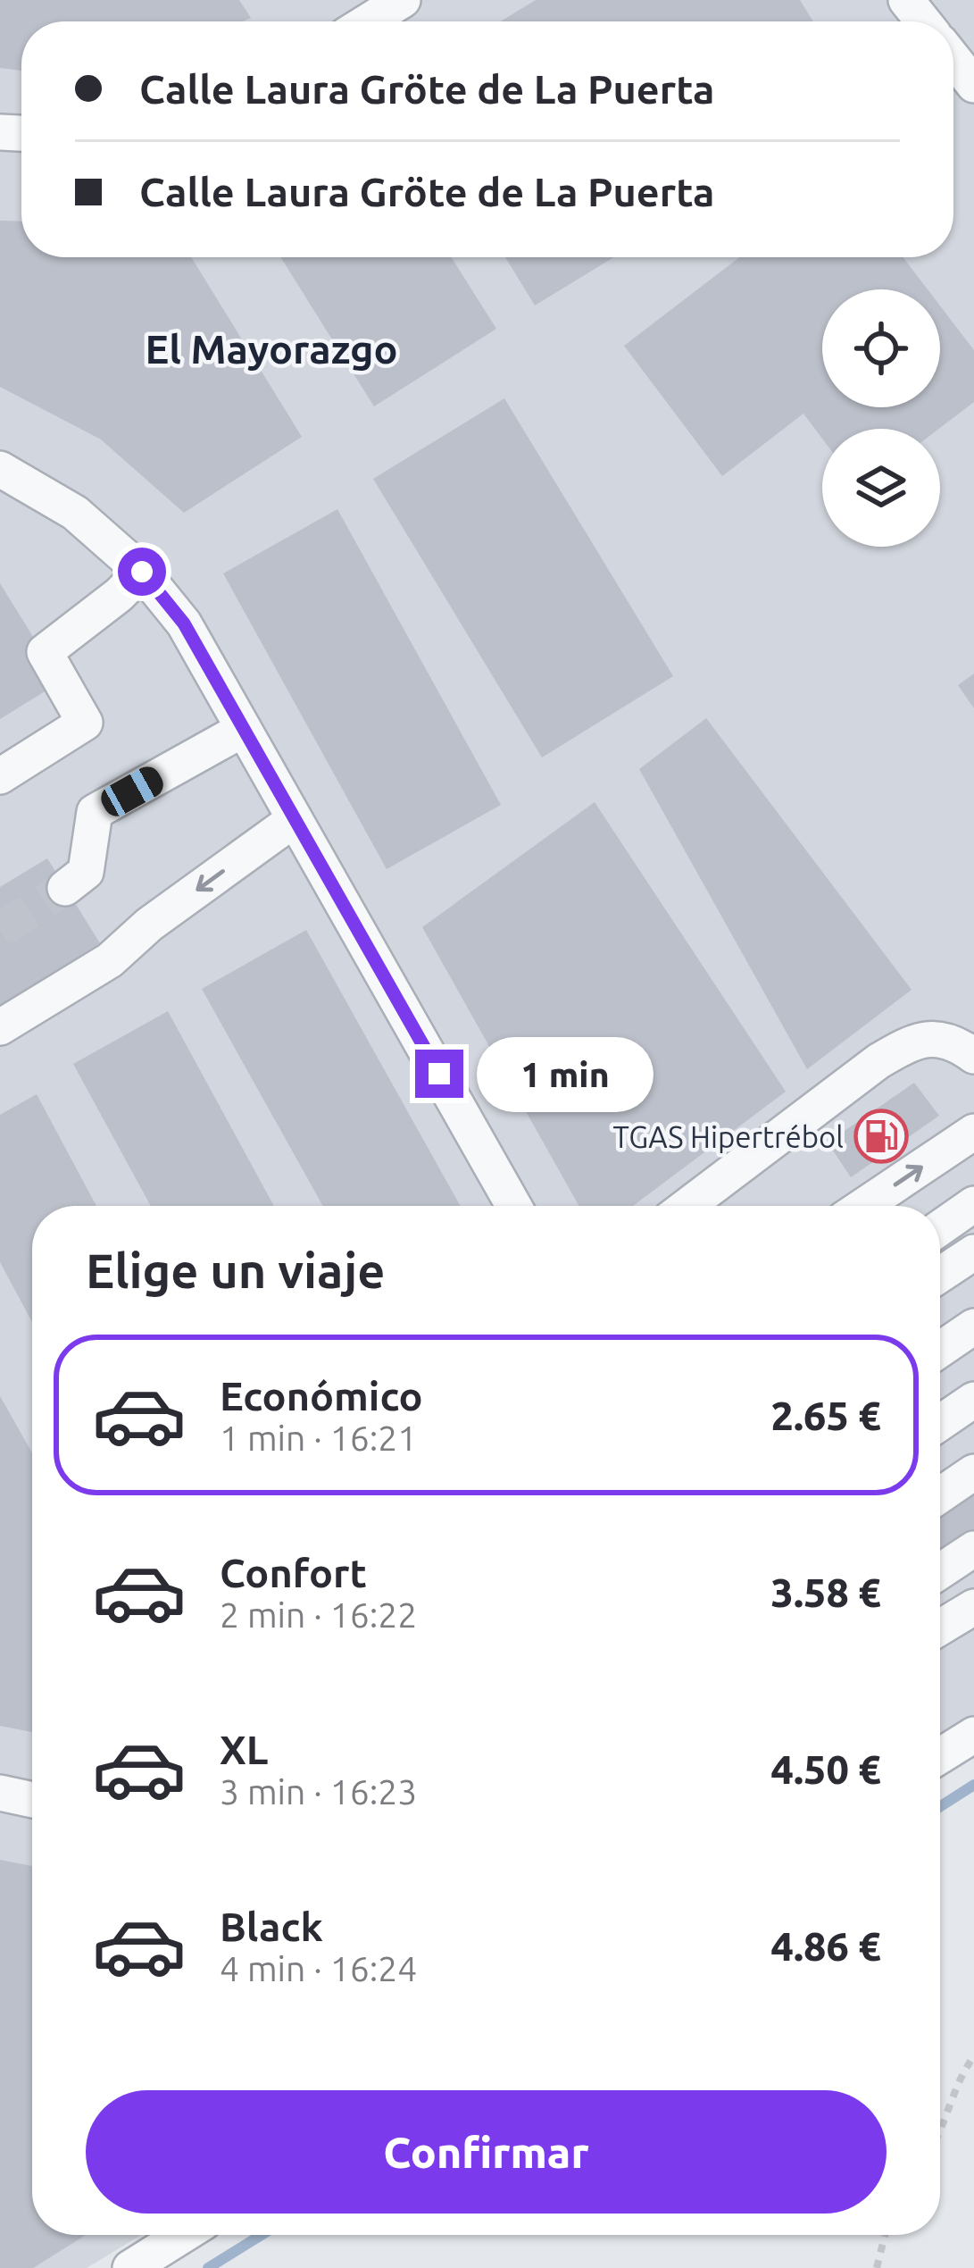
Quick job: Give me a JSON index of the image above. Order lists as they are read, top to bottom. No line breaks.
{"districts":["El Mayorazgo"],"places":{"fuel station":["TGAS Hipertrébol"]},"page":{"banner":["Calle Laura Gröte de La Puerta","Calle Laura Gröte de La Puerta"],"bubble":"1 min","heading":"Elige un viaje","list":[{"name":"Económico","note":"1 min · 16:21","value":"2.65 €"},{"name":"Confort","note":"2 min · 16:22","value":"3.58 €"},{"name":"XL","note":"3 min · 16:23","value":"4.50 €"},{"name":"Black","note":"4 min · 16:24","value":"4.86 €"}],"buttons":"Confirmar"}}
